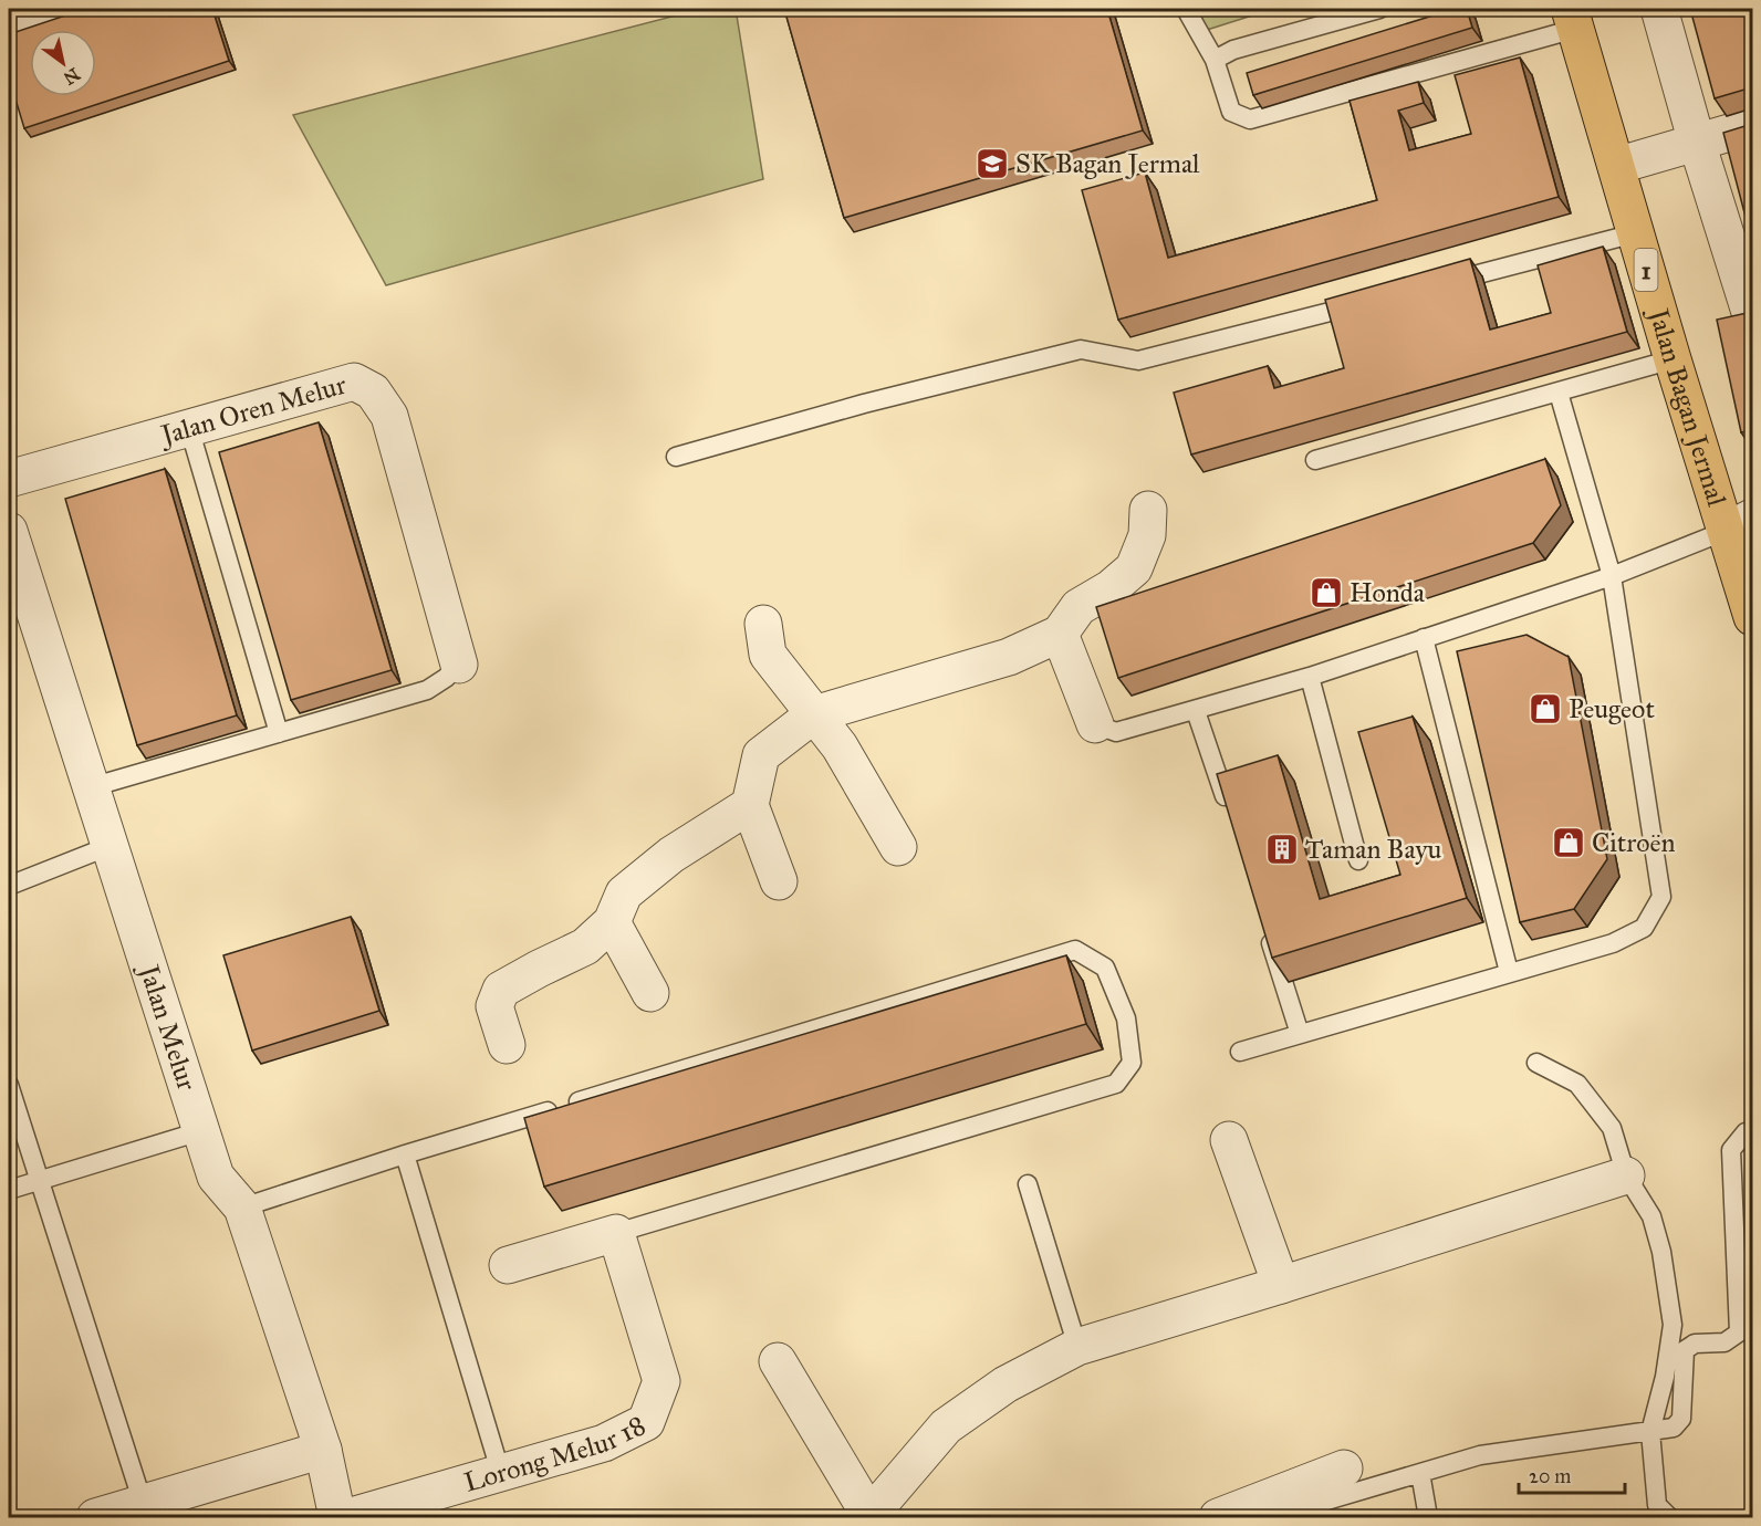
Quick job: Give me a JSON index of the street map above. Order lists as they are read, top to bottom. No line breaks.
{"streets":{"main road":["1","Jalan Bagan Jermal"],"street":["Jalan Oren Melur","Jalan Melur","Lorong Melur 18"]},"places":{"school or university":["SK Bagan Jermal"],"shop":["Honda","Peugeot","Citroën"],"building":["Taman Bayu"]},"scale_bar":"20 m","north":"bottom right"}
